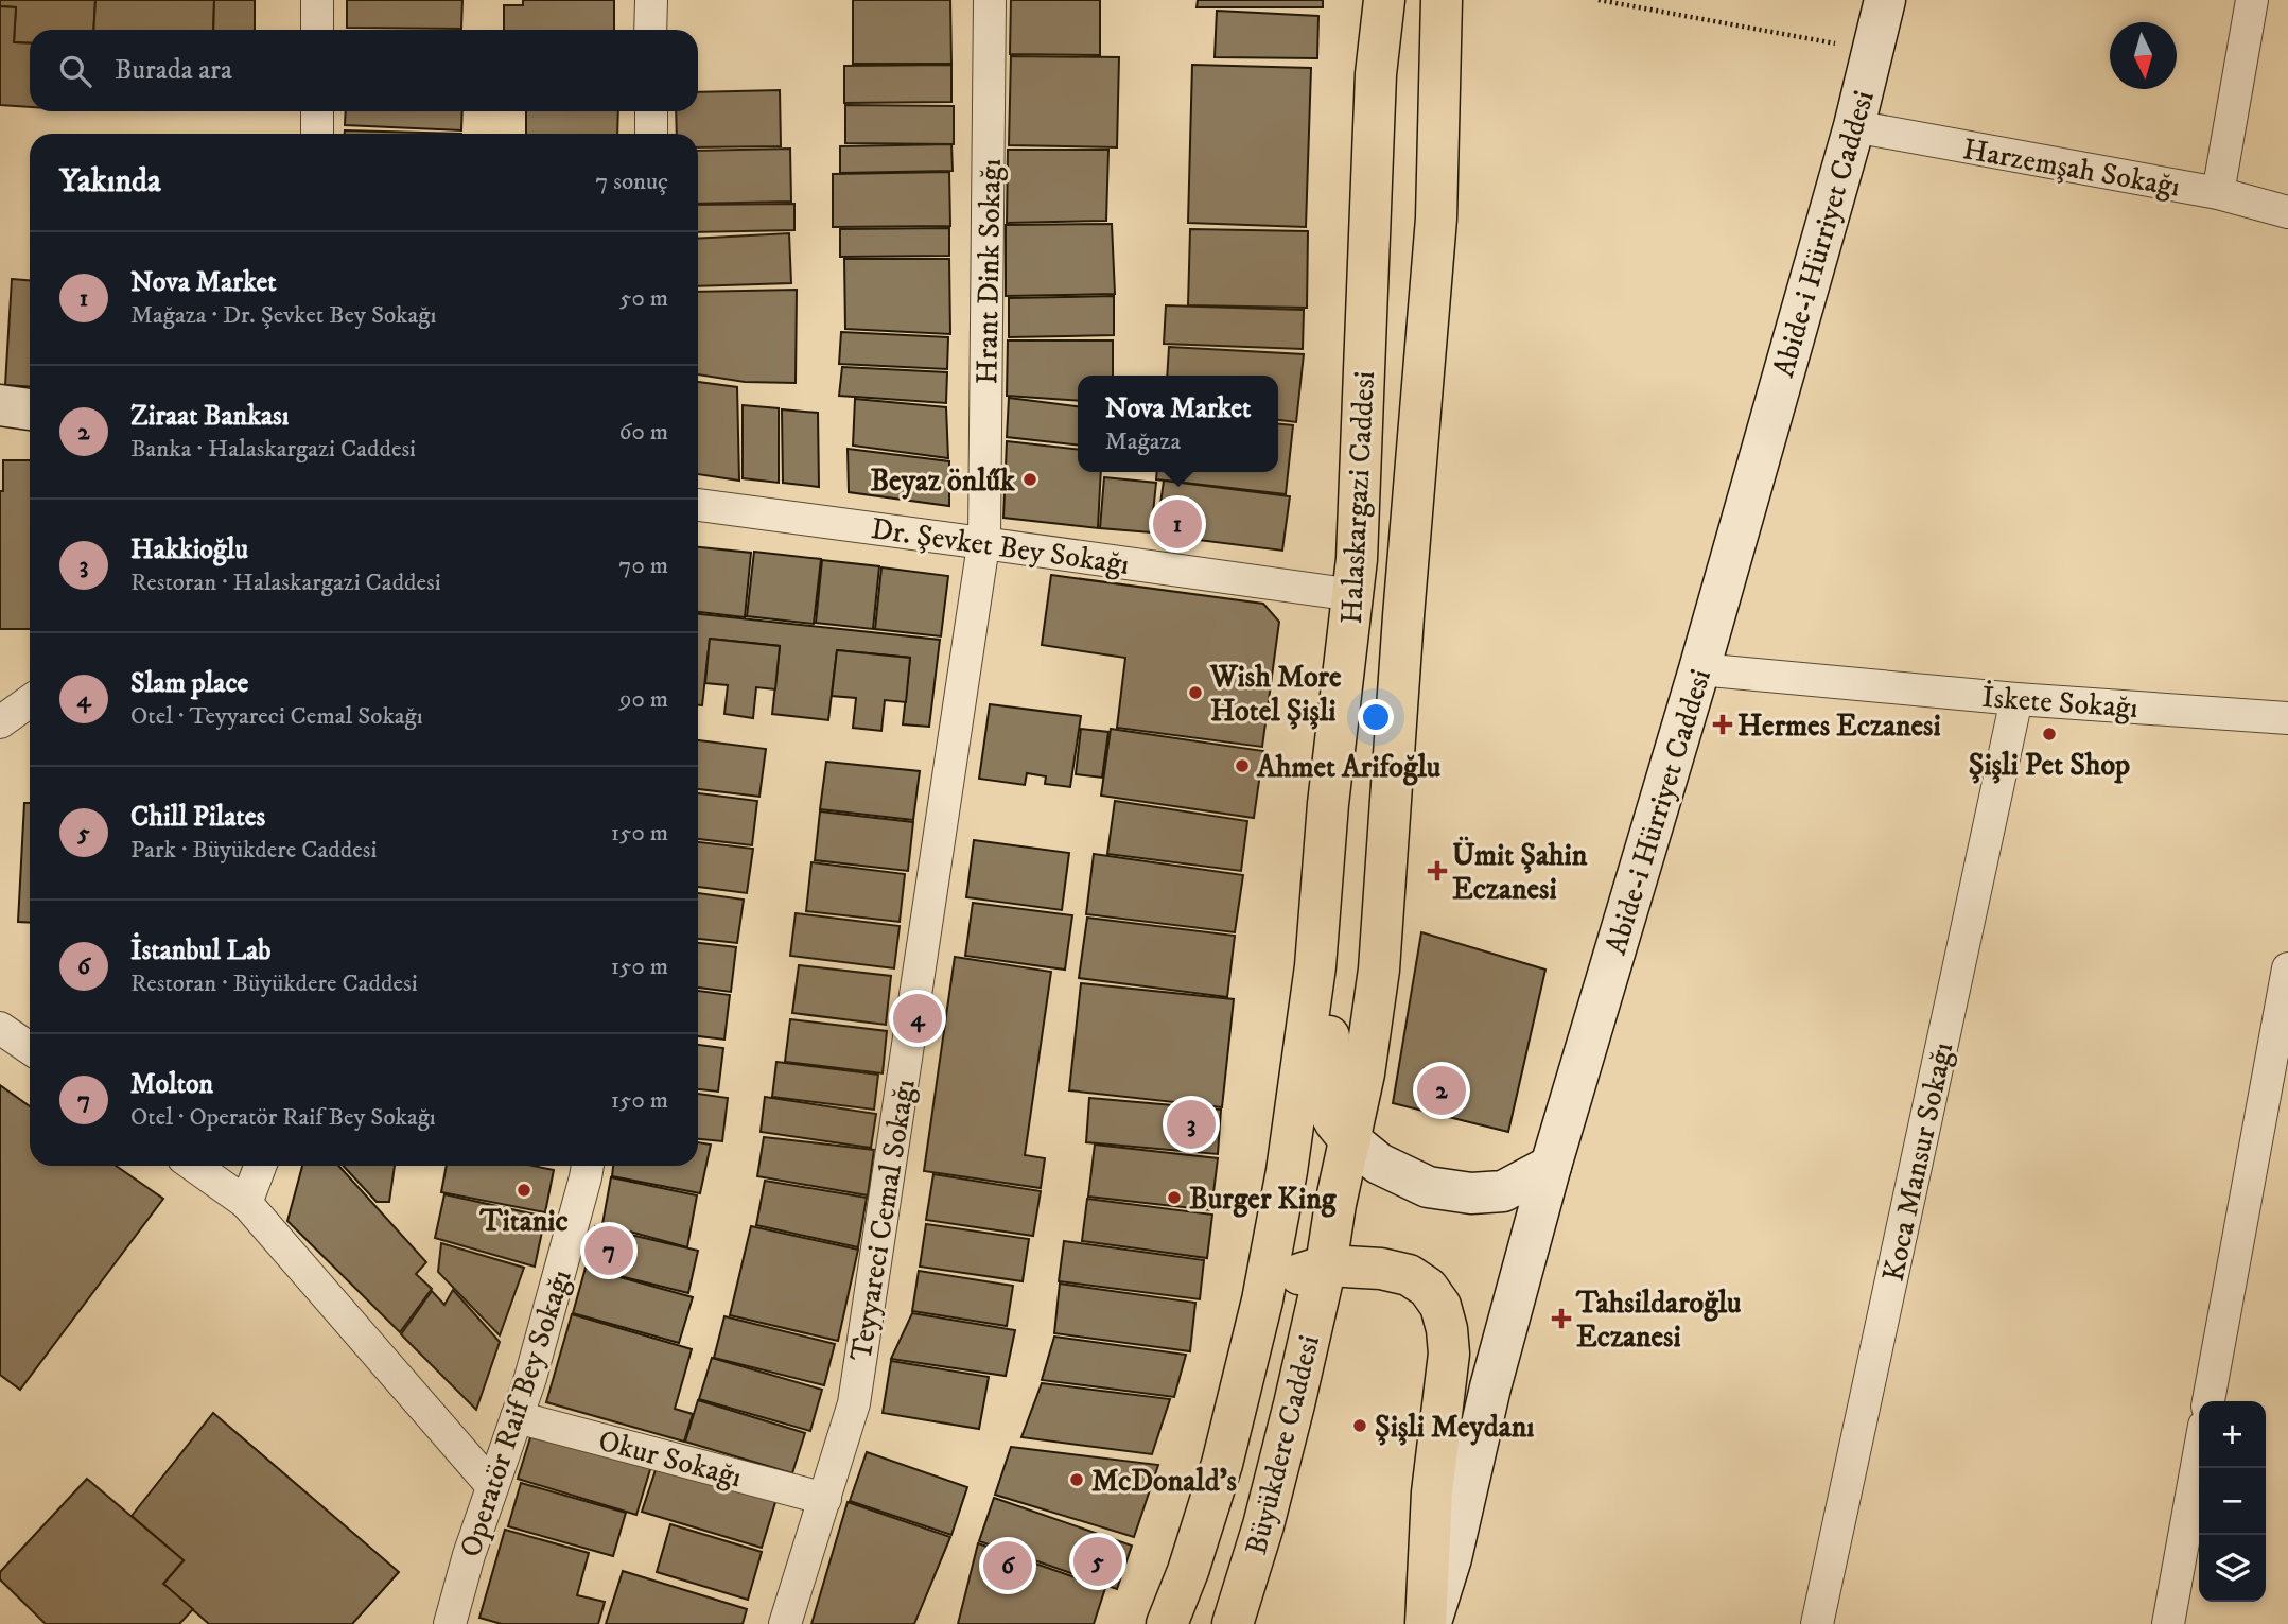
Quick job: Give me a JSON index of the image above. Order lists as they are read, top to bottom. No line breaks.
{"streets":{"main road":["Abide-i Hürriyet Caddesi","Halaskargazi Caddesi","Büyükdere Caddesi"],"street":["Harzemşah Sokağı","Hrant Dink Sokağı","Dr. Şevket Bey Sokağı","İskete Sokağı","Koca Mansur Sokağı","Teyyareci Cemal Sokağı","Operatör Raif Bey Sokağı","Okur Sokağı"]},"crossings":[["Harzemşah Sokağı","Abide-i Hürriyet Caddesi"],["Abide-i Hürriyet Caddesi","İskete Sokağı"],["Hrant Dink Sokağı","Dr. Şevket Bey Sokağı"],["Hrant Dink Sokağı","Teyyareci Cemal Sokağı"],["Halaskargazi Caddesi","Dr. Şevket Bey Sokağı"],["Halaskargazi Caddesi","Büyükdere Caddesi"],["Dr. Şevket Bey Sokağı","Teyyareci Cemal Sokağı"],["İskete Sokağı","Koca Mansur Sokağı"],["Teyyareci Cemal Sokağı","Okur Sokağı"],["Operatör Raif Bey Sokağı","Okur Sokağı"]],"places":{"other":["Beyaz önlűk","Wish More Hotel Şişli","Şişli Pet Shop","Ahmet Arifoğlu","Titanic","Burger King","Şişli Meydanı","McDonald's"],"health":["Hermes Eczanesi","Ümit Şahin Eczanesi","Tahsildaroğlu Eczanesi"]},"north":"bottom","page":{"search":"Burada ara","heading":["Yakında","7 sonuç"],"list":[{"mark":"1","name":"Nova Market","note":"Mağaza · Dr. Şevket Bey Sokağı","value":"50 m"},{"mark":"2","name":"Ziraat Bankası","note":"Banka · Halaskargazi Caddesi","value":"60 m"},{"mark":"3","name":"Hakkioğlu","note":"Restoran · Halaskargazi Caddesi","value":"70 m"},{"mark":"4","name":"Slam place","note":"Otel · Teyyareci Cemal Sokağı","value":"90 m"},{"mark":"5","name":"Chill Pilates","note":"Park · Büyükdere Caddesi","value":"150 m"},{"mark":"6","name":"İstanbul Lab","note":"Restoran · Büyükdere Caddesi","value":"150 m"},{"mark":"7","name":"Molton","note":"Otel · Operatör Raif Bey Sokağı","value":"150 m"}],"popup":["Nova Market","Mağaza"],"pins":["1","4","2","3","7","5","6"],"map_buttons":["+","−"]}}
